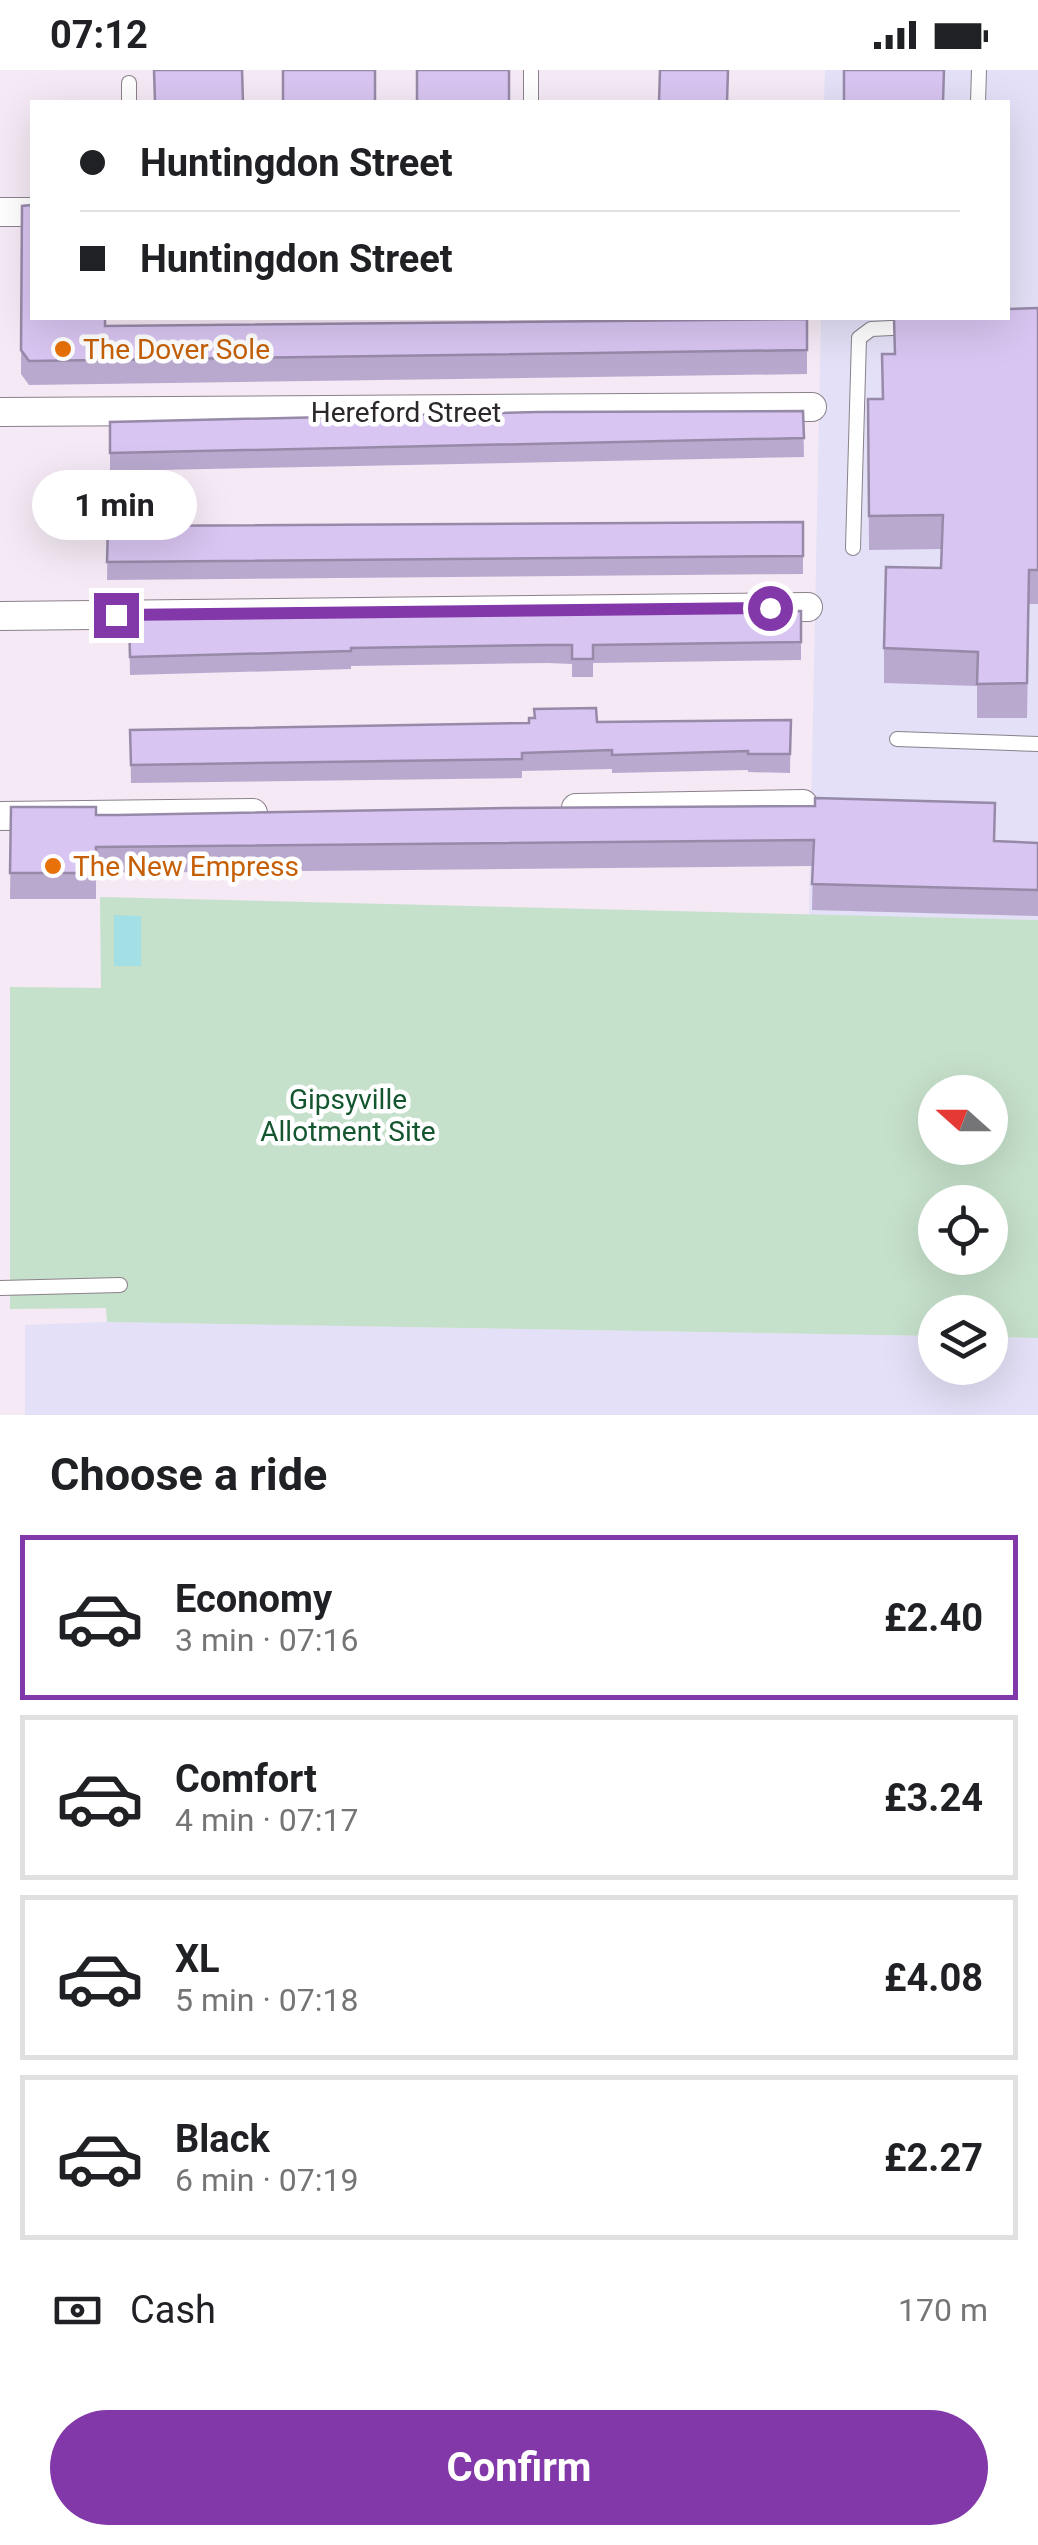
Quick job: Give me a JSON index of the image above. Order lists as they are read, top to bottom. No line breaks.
{"streets":{"street":["Hereford Street"]},"parks":["Gipsyville Allotment Site"],"places":["The Dover Sole","The New Empress"],"north":"left","page":{"status":"07:12","banner":["Huntingdon Street","Huntingdon Street"],"bubble":"1 min","heading":"Choose a ride","list":[{"name":"Economy","note":"3 min · 07:16","value":"£2.40"},{"name":"Comfort","note":"4 min · 07:17","value":"£3.24"},{"name":"XL","note":"5 min · 07:18","value":"£4.08"},{"name":"Black","note":"6 min · 07:19","value":"£2.27"}],"pay":["Cash","170 m"],"buttons":"Confirm"}}
